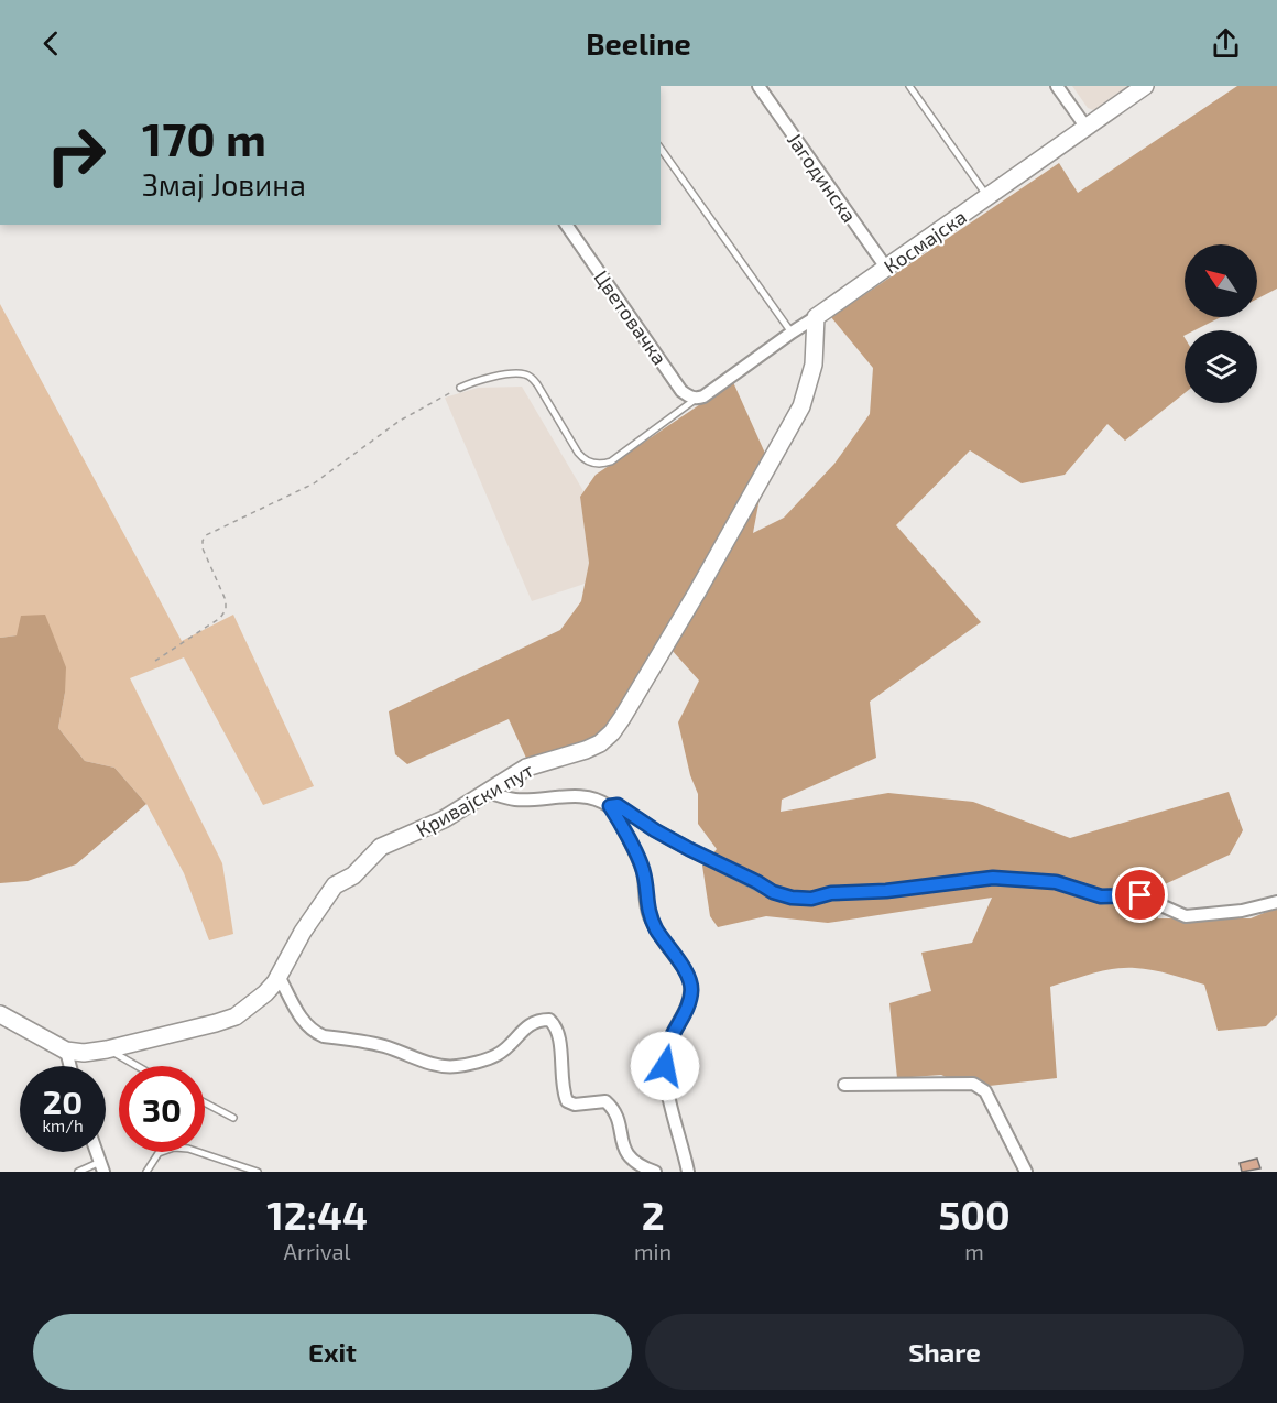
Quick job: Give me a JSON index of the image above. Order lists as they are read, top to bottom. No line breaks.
{"streets":{"street":["Јагодинска","Космајска","Цветовачка","Кривајски пут"]},"crossings":[["Јагодинска","Космајска"],["Космајска","Цветовачка"],["Космајска","Кривајски пут"]],"north":"top left","page":{"header":"Beeline","turn":["170 m","Змај Јовина"],"speed":"20 km/h","limit":"30","eta":["12:44","Arrival","2","min","500","m"],"buttons":["Exit","Share"]}}
